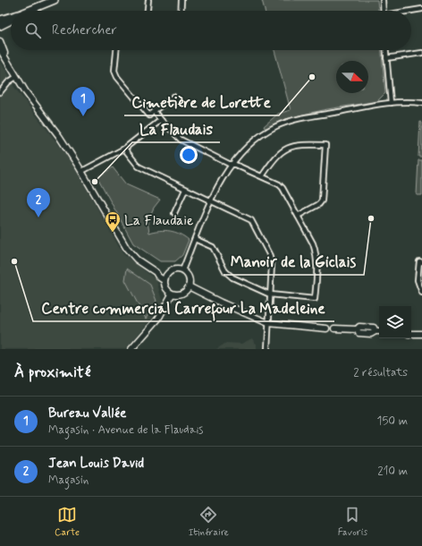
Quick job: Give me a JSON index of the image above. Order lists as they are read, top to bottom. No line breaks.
{"places":{"other":["Cimetière de Lorette","La Flaudais","Manoir de la Giclais","Centre commercial Carrefour La Madeleine"],"bus stop":["La Flaudaie"]},"north":"right","page":{"search":"Rechercher","pins":["1","2"],"heading":["À proximité","2 résultats"],"list":[{"mark":"1","name":"Bureau Vallée","note":"Magasin · Avenue de la Flaudais","value":"150 m"},{"mark":"2","name":"Jean Louis David","note":"Magasin","value":"210 m"}],"nav":["Carte","Itinéraire","Favoris"]}}
